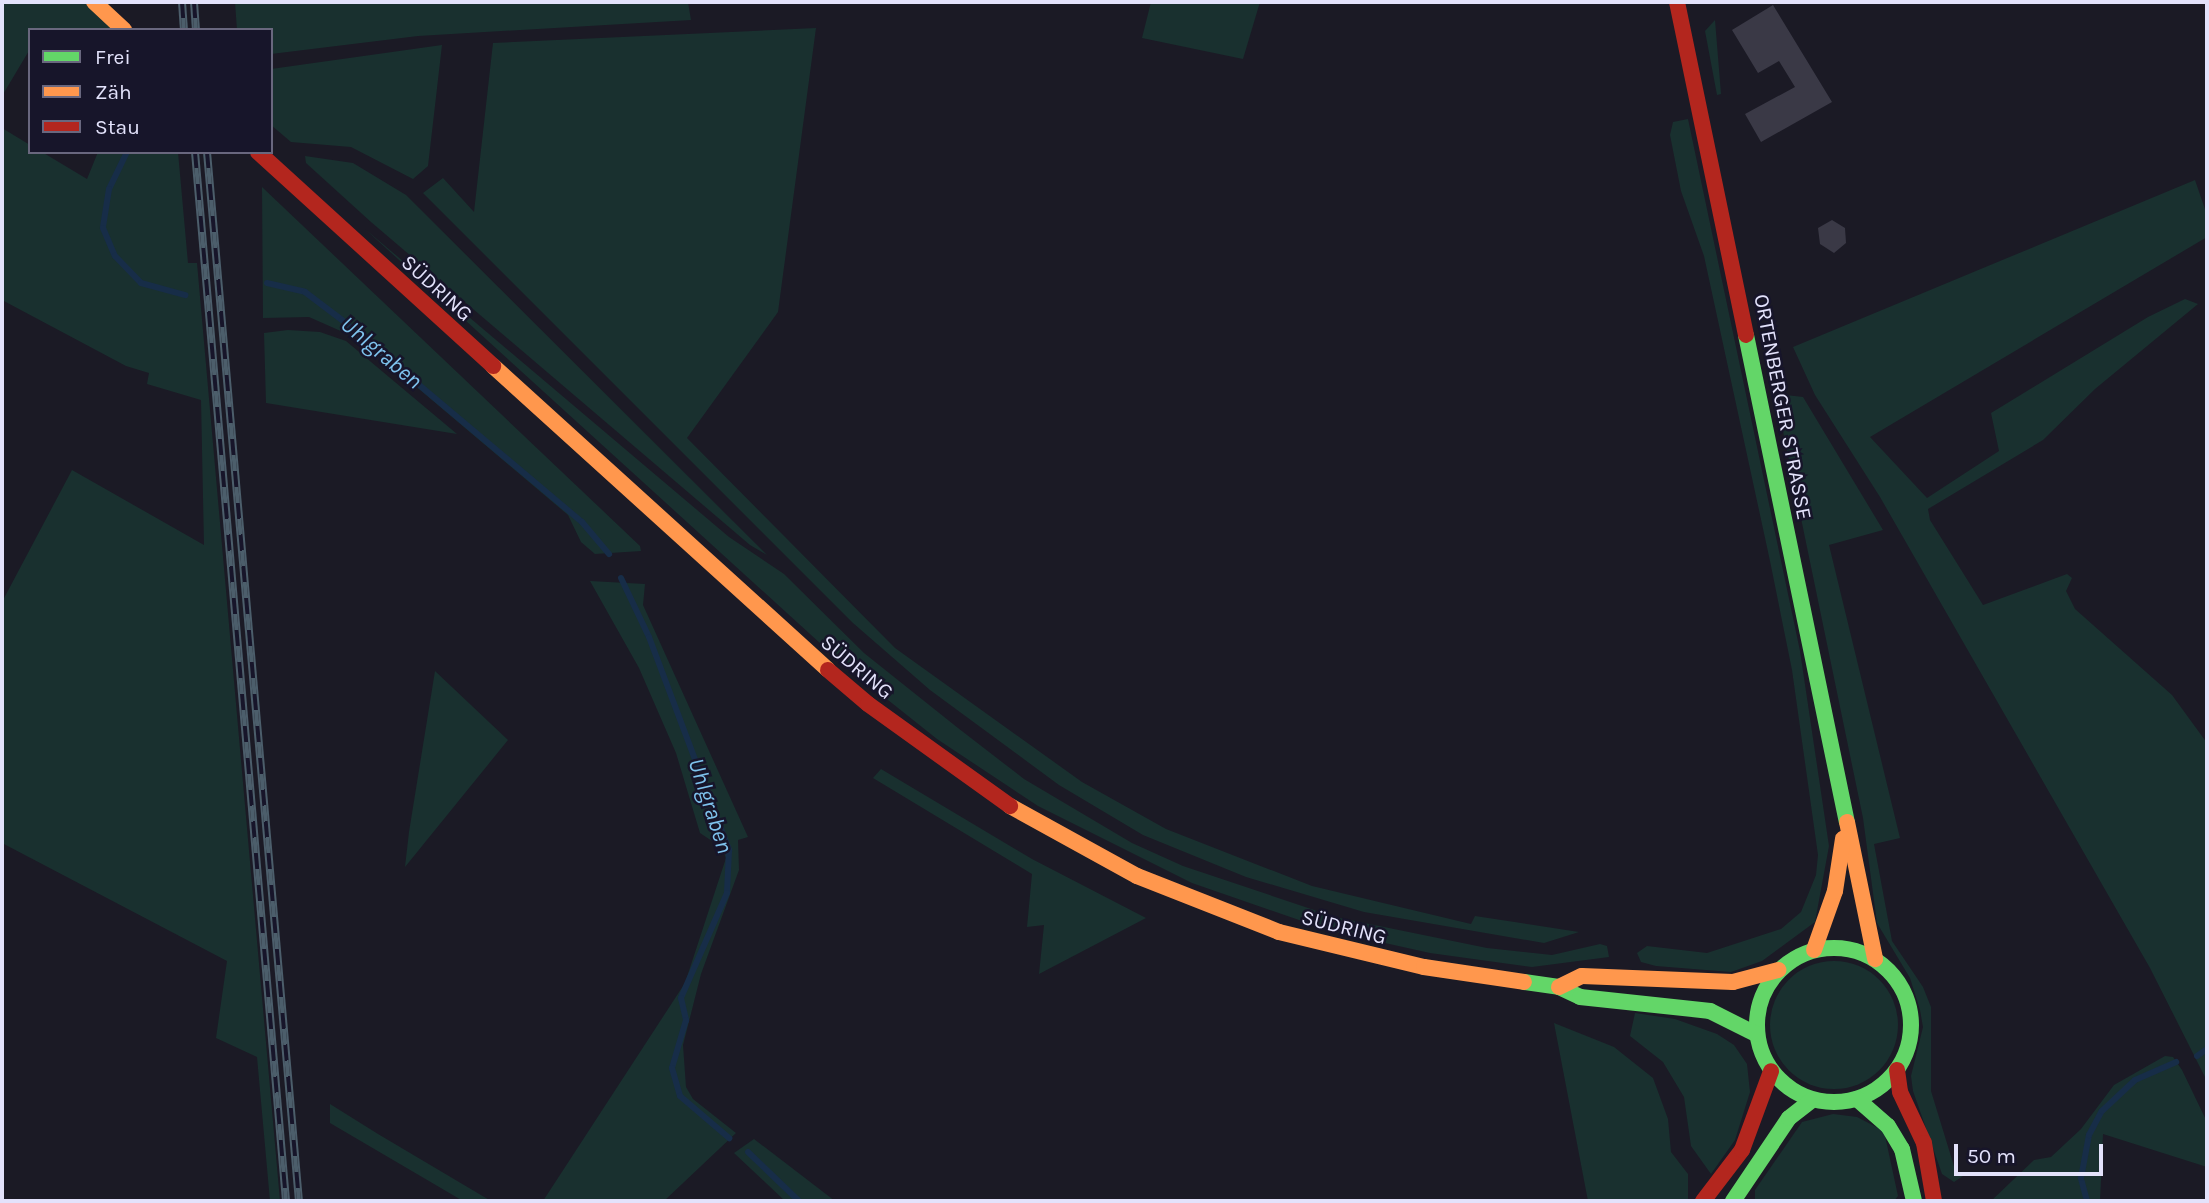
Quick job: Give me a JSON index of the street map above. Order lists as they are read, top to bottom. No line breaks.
{"streets":{"street":["SÜDRING","ORTENBERGER STRASSE"]},"crossings":[["SÜDRING","ORTENBERGER STRASSE"]],"water":["Uhlgraben"],"legend":["Frei","Zäh","Stau"],"scale_bar":"50 m"}
